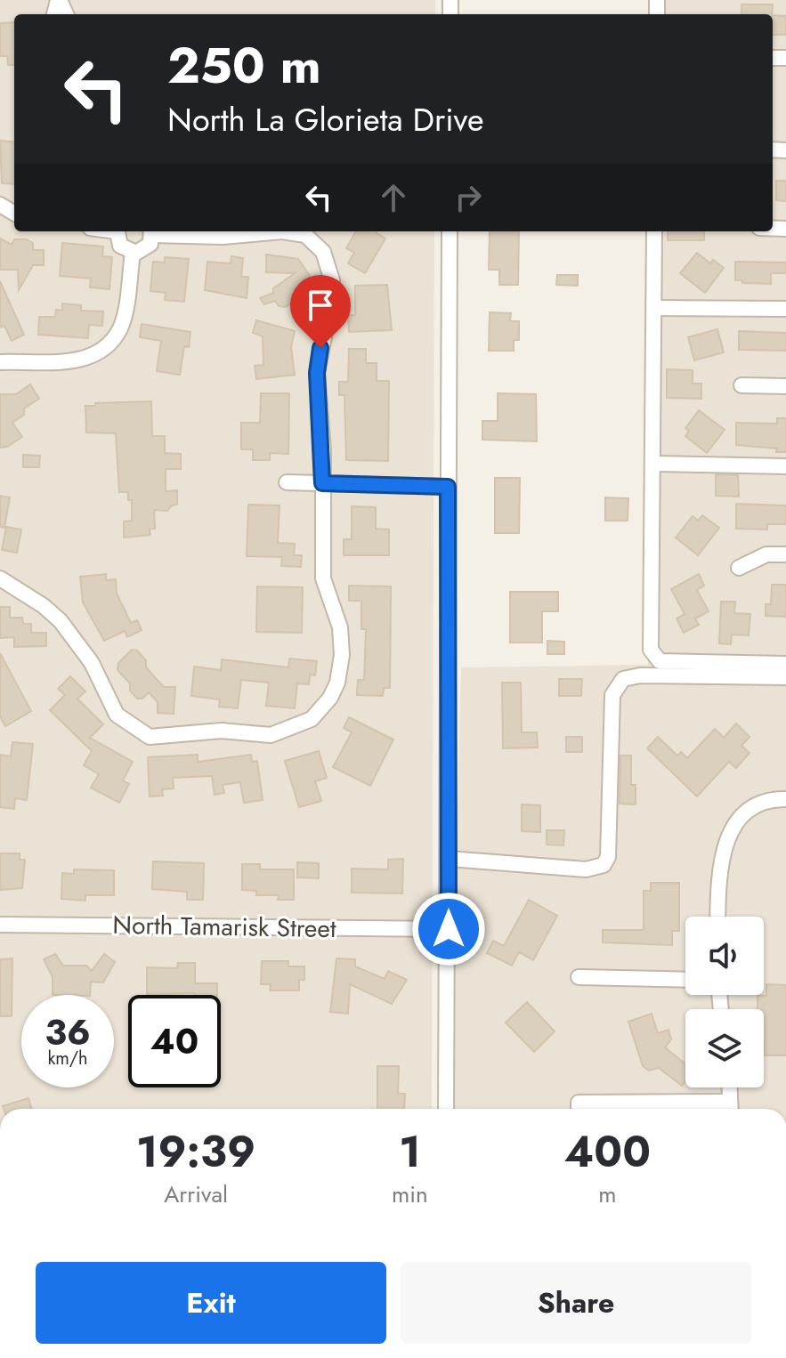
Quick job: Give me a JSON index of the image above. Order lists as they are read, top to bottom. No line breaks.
{"streets":{"street":["North Tamarisk Street"]},"page":{"turn":["250 m","North La Glorieta Drive"],"speed":"36 km/h","limit":"40","eta":["19:39","Arrival","1","min","400","m"],"buttons":["Exit","Share"]}}
